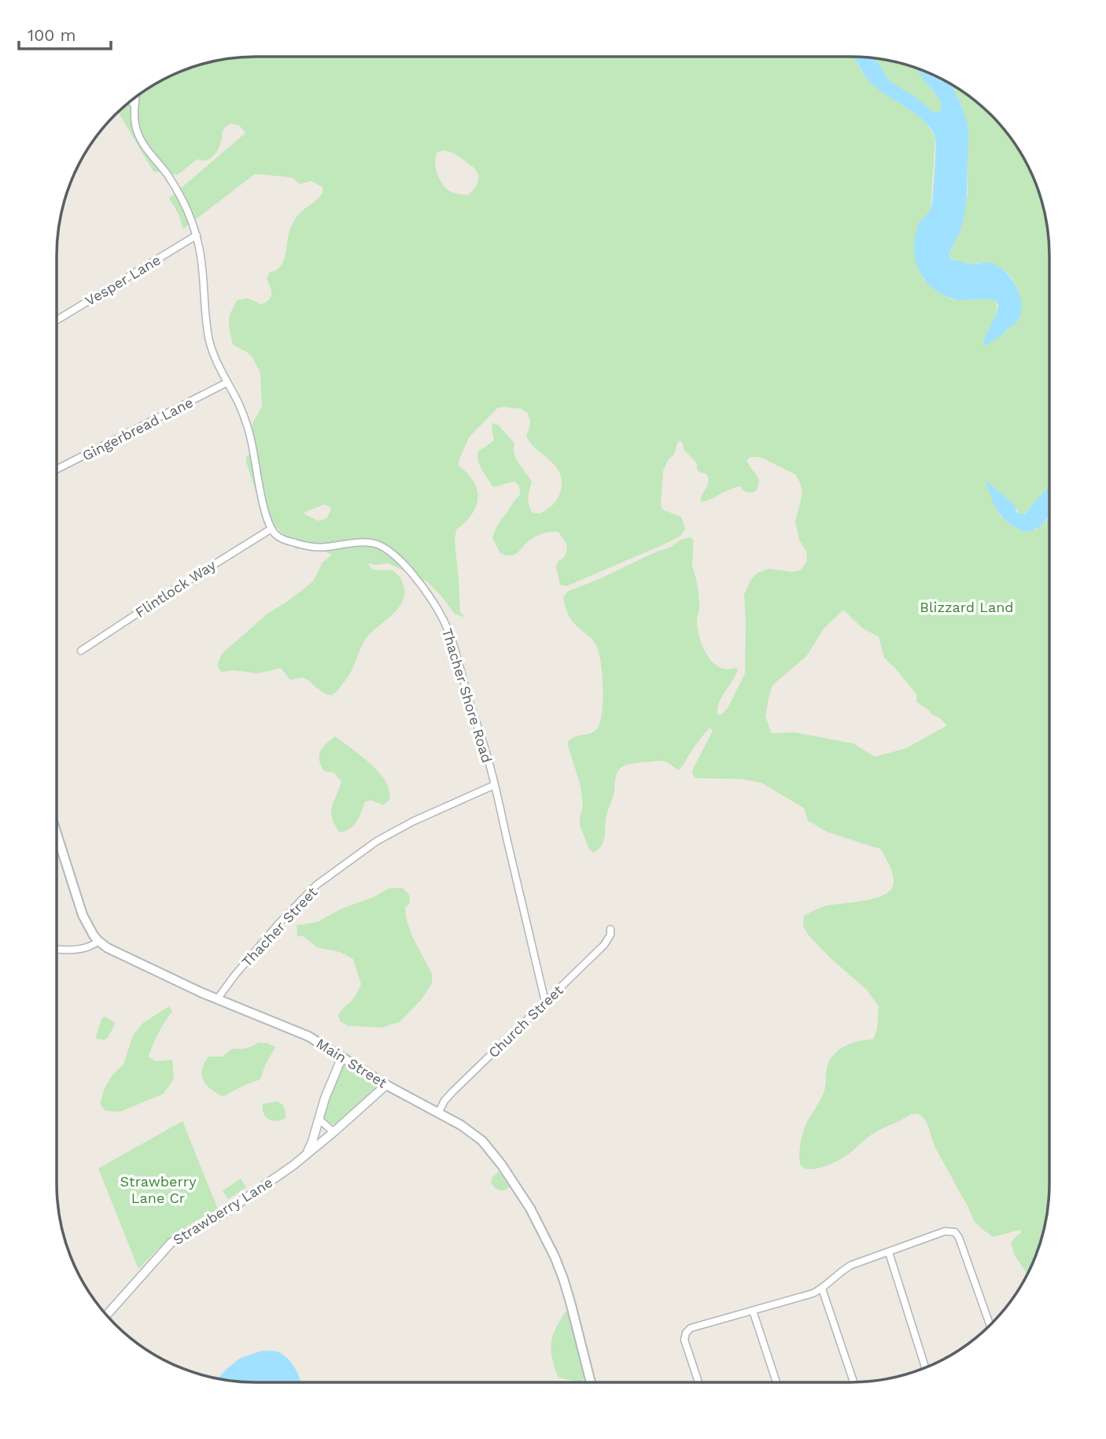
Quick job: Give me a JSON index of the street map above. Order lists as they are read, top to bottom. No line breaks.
{"streets":{"main road":["Main Street"],"street":["Vesper Lane","Gingerbread Lane","Flintlock Way","Thacher Shore Road","Thacher Street","Church Street","Strawberry Lane"]},"crossings":[["Flintlock Way","Thacher Shore Road"],["Thacher Shore Road","Thacher Street"],["Thacher Shore Road","Church Street"],["Thacher Street","Main Street"],["Church Street","Main Street"],["Main Street","Strawberry Lane"]],"parks":["Blizzard Land","Strawberry Lane Cr"],"scale_bar":"100 m"}
